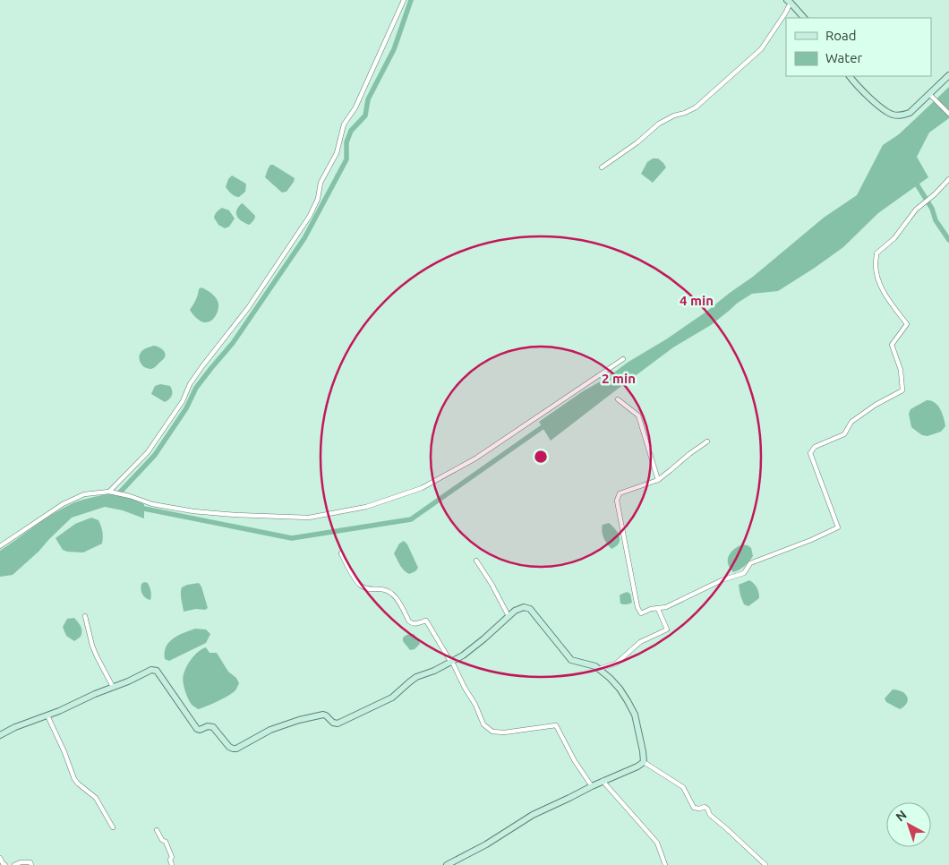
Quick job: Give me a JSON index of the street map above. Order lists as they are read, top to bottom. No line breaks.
{"legend":["Road","Water"],"north":"top left","rings":["4 min","2 min"]}
